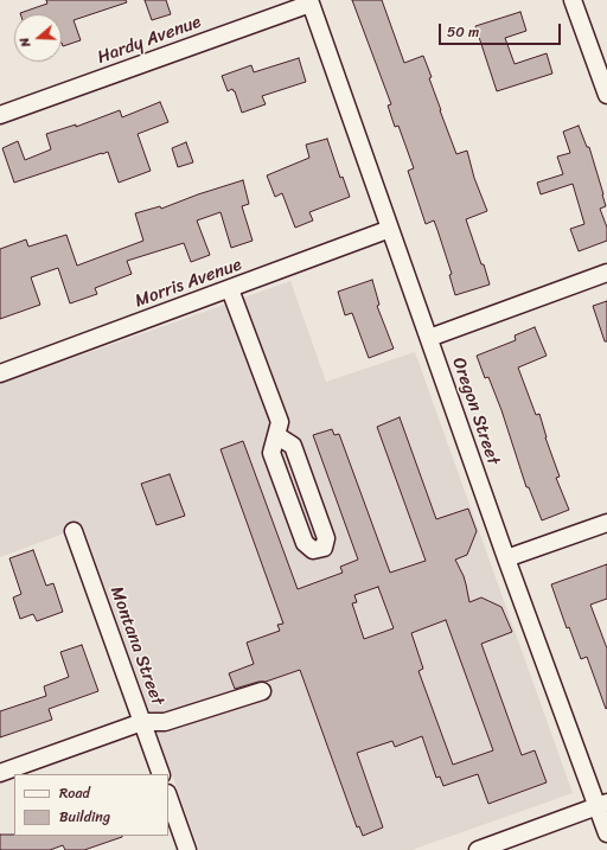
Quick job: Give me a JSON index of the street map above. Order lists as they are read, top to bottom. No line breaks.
{"streets":{"street":["Hardy Avenue","Morris Avenue","Oregon Street","Montana Street"]},"crossings":[["Hardy Avenue","Oregon Street"],["Morris Avenue","Oregon Street"]],"legend":["Road","Building"],"scale_bar":"50 m","north":"left"}
